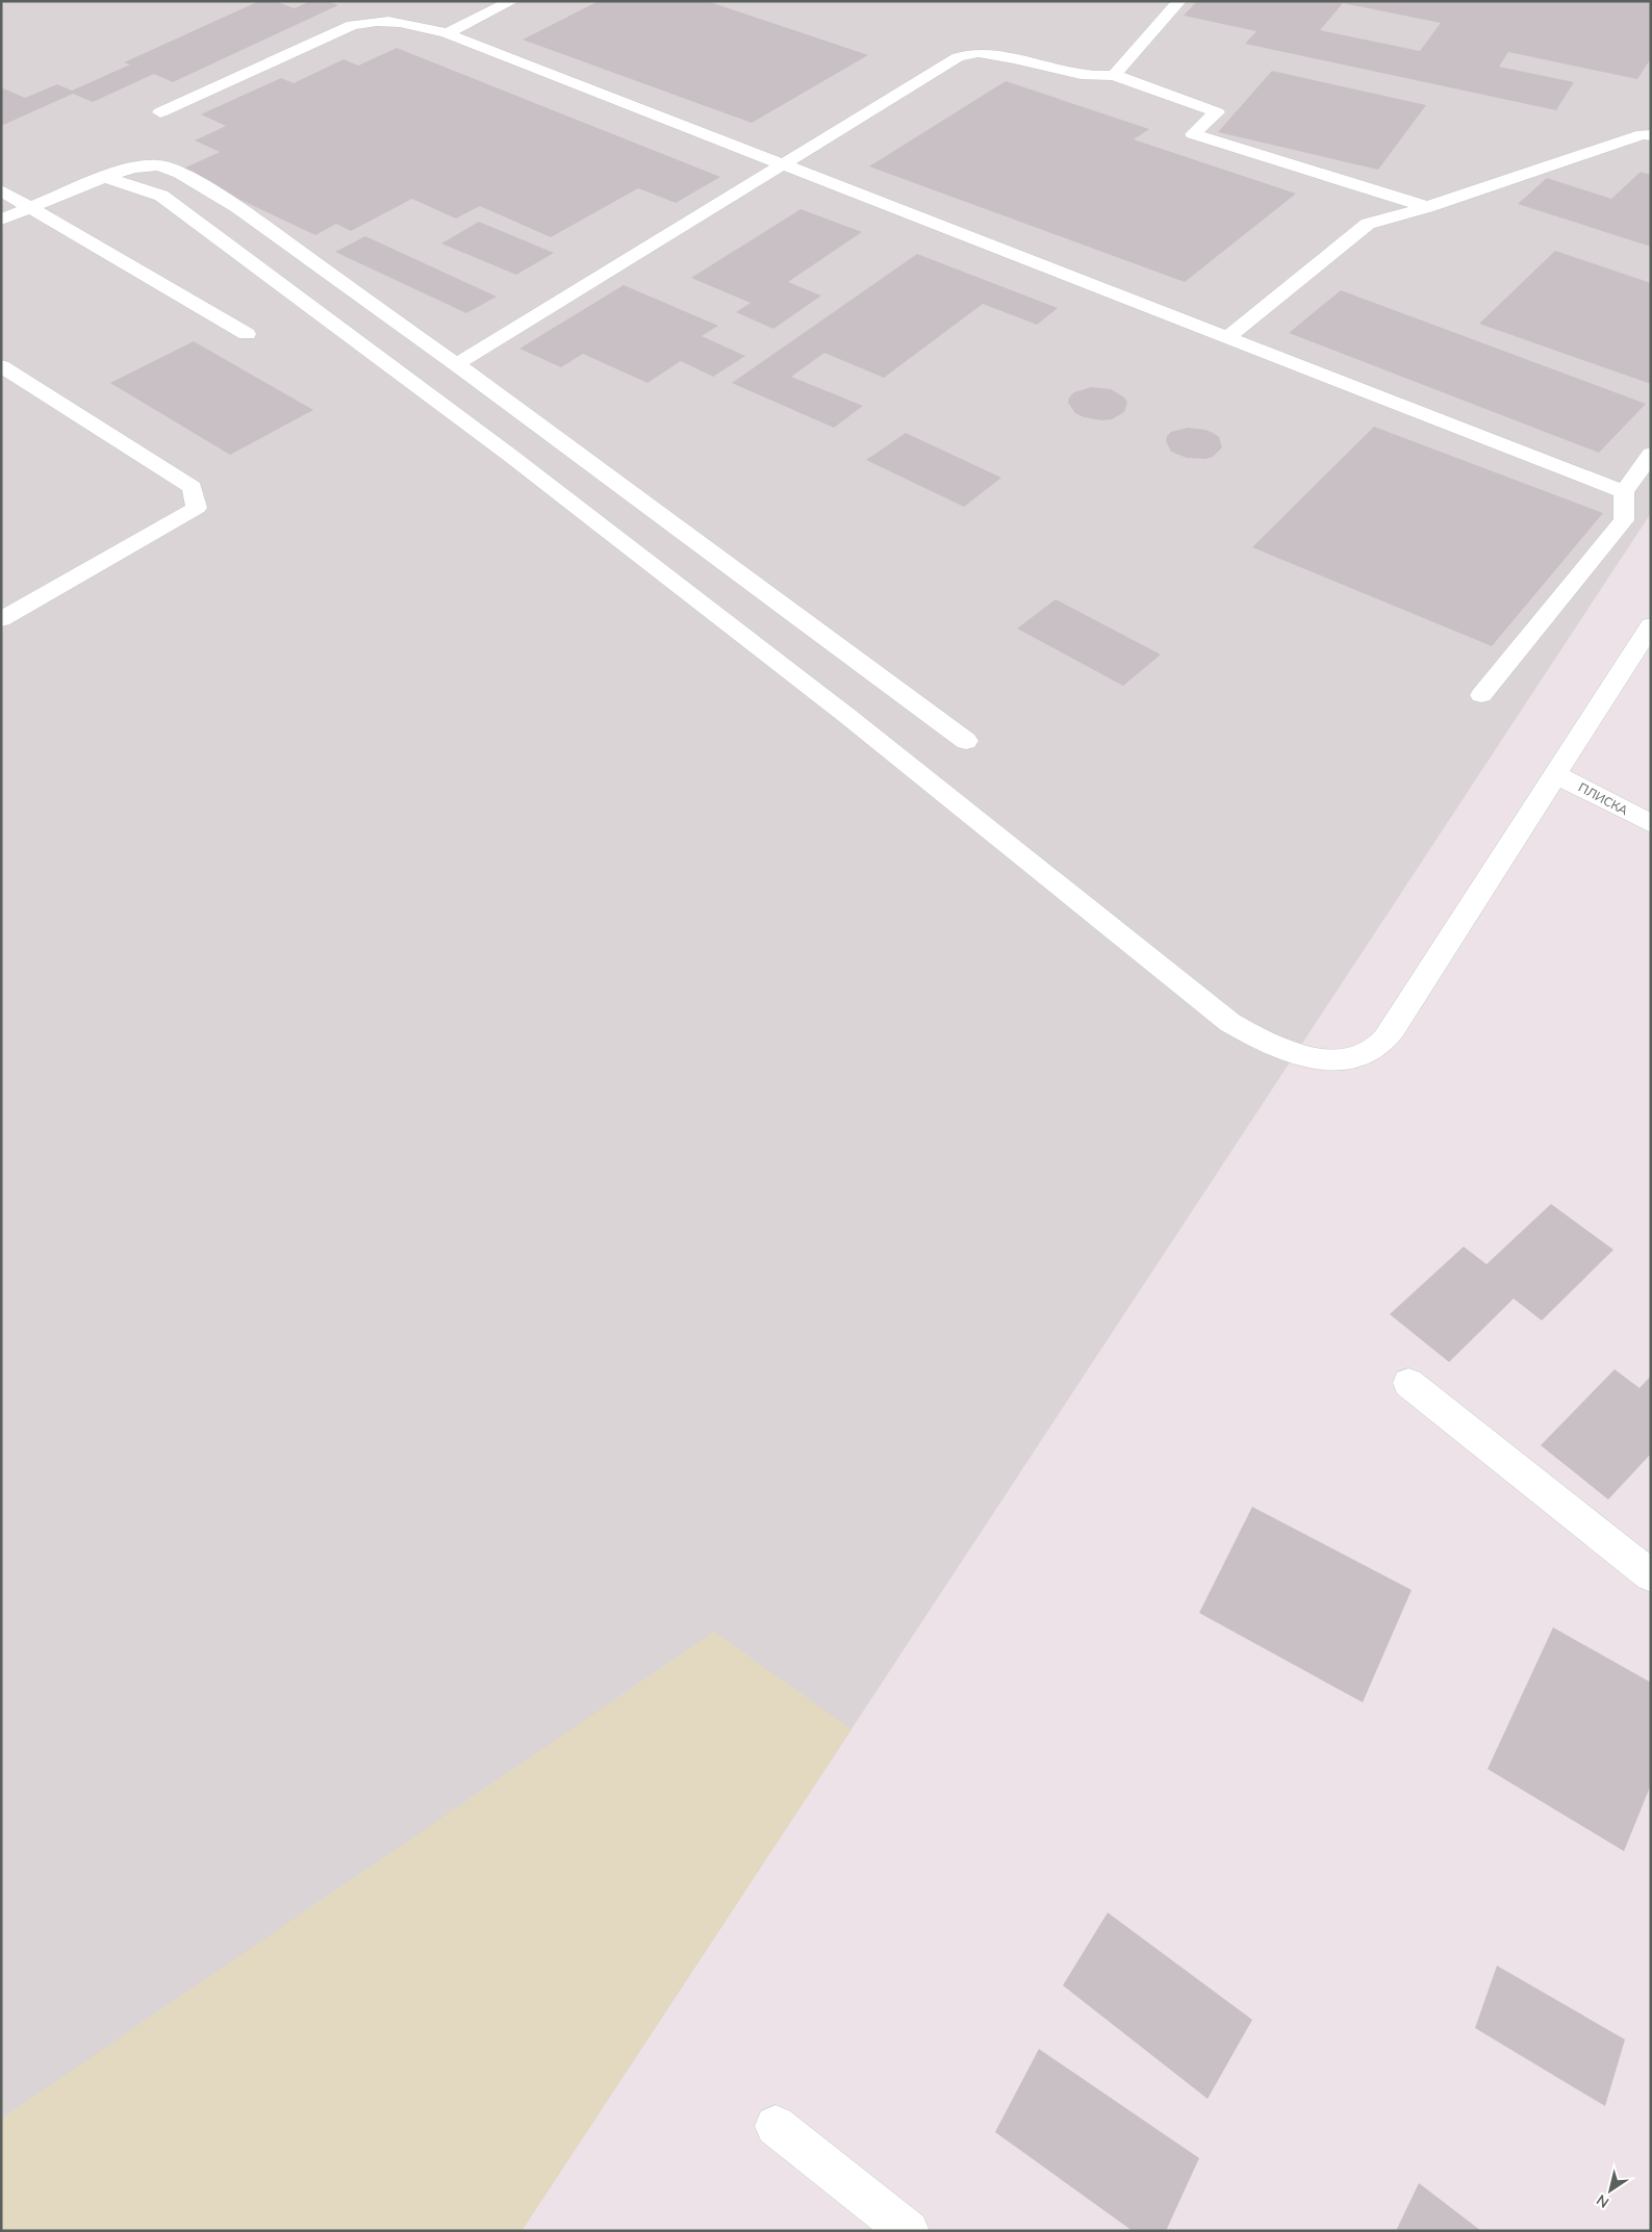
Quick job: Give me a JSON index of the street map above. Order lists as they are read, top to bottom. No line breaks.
{"streets":{"street":["ПЛИСКА"]},"north":"bottom left"}
